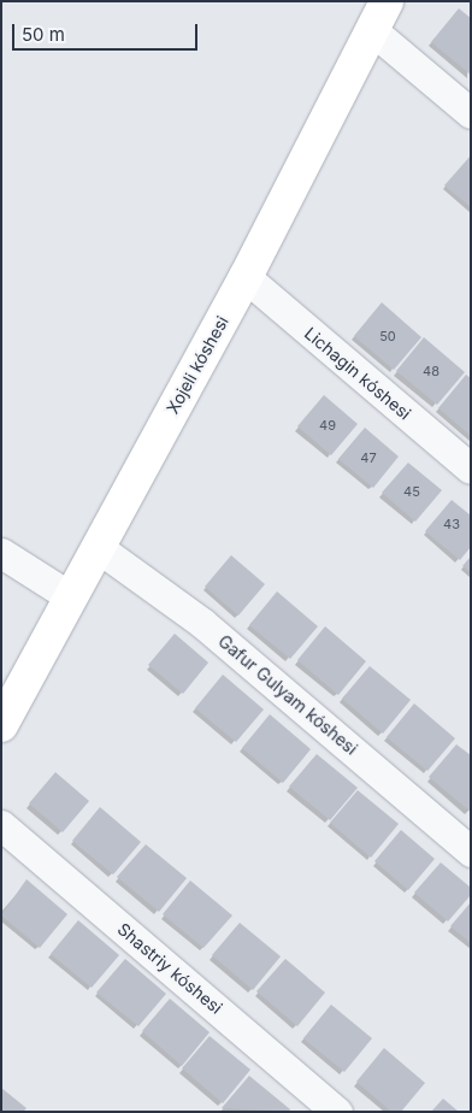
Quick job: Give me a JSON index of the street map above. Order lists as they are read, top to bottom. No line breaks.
{"streets":{"street":["Xojeli kóshesi","Lichagin kóshesi","Gafur Gulyam kóshesi","Shastriy kóshesi"]},"crossings":[["Xojeli kóshesi","Lichagin kóshesi"],["Xojeli kóshesi","Gafur Gulyam kóshesi"]],"house_numbers":["50","48","49","47","45","43"],"scale_bar":"50 m"}
